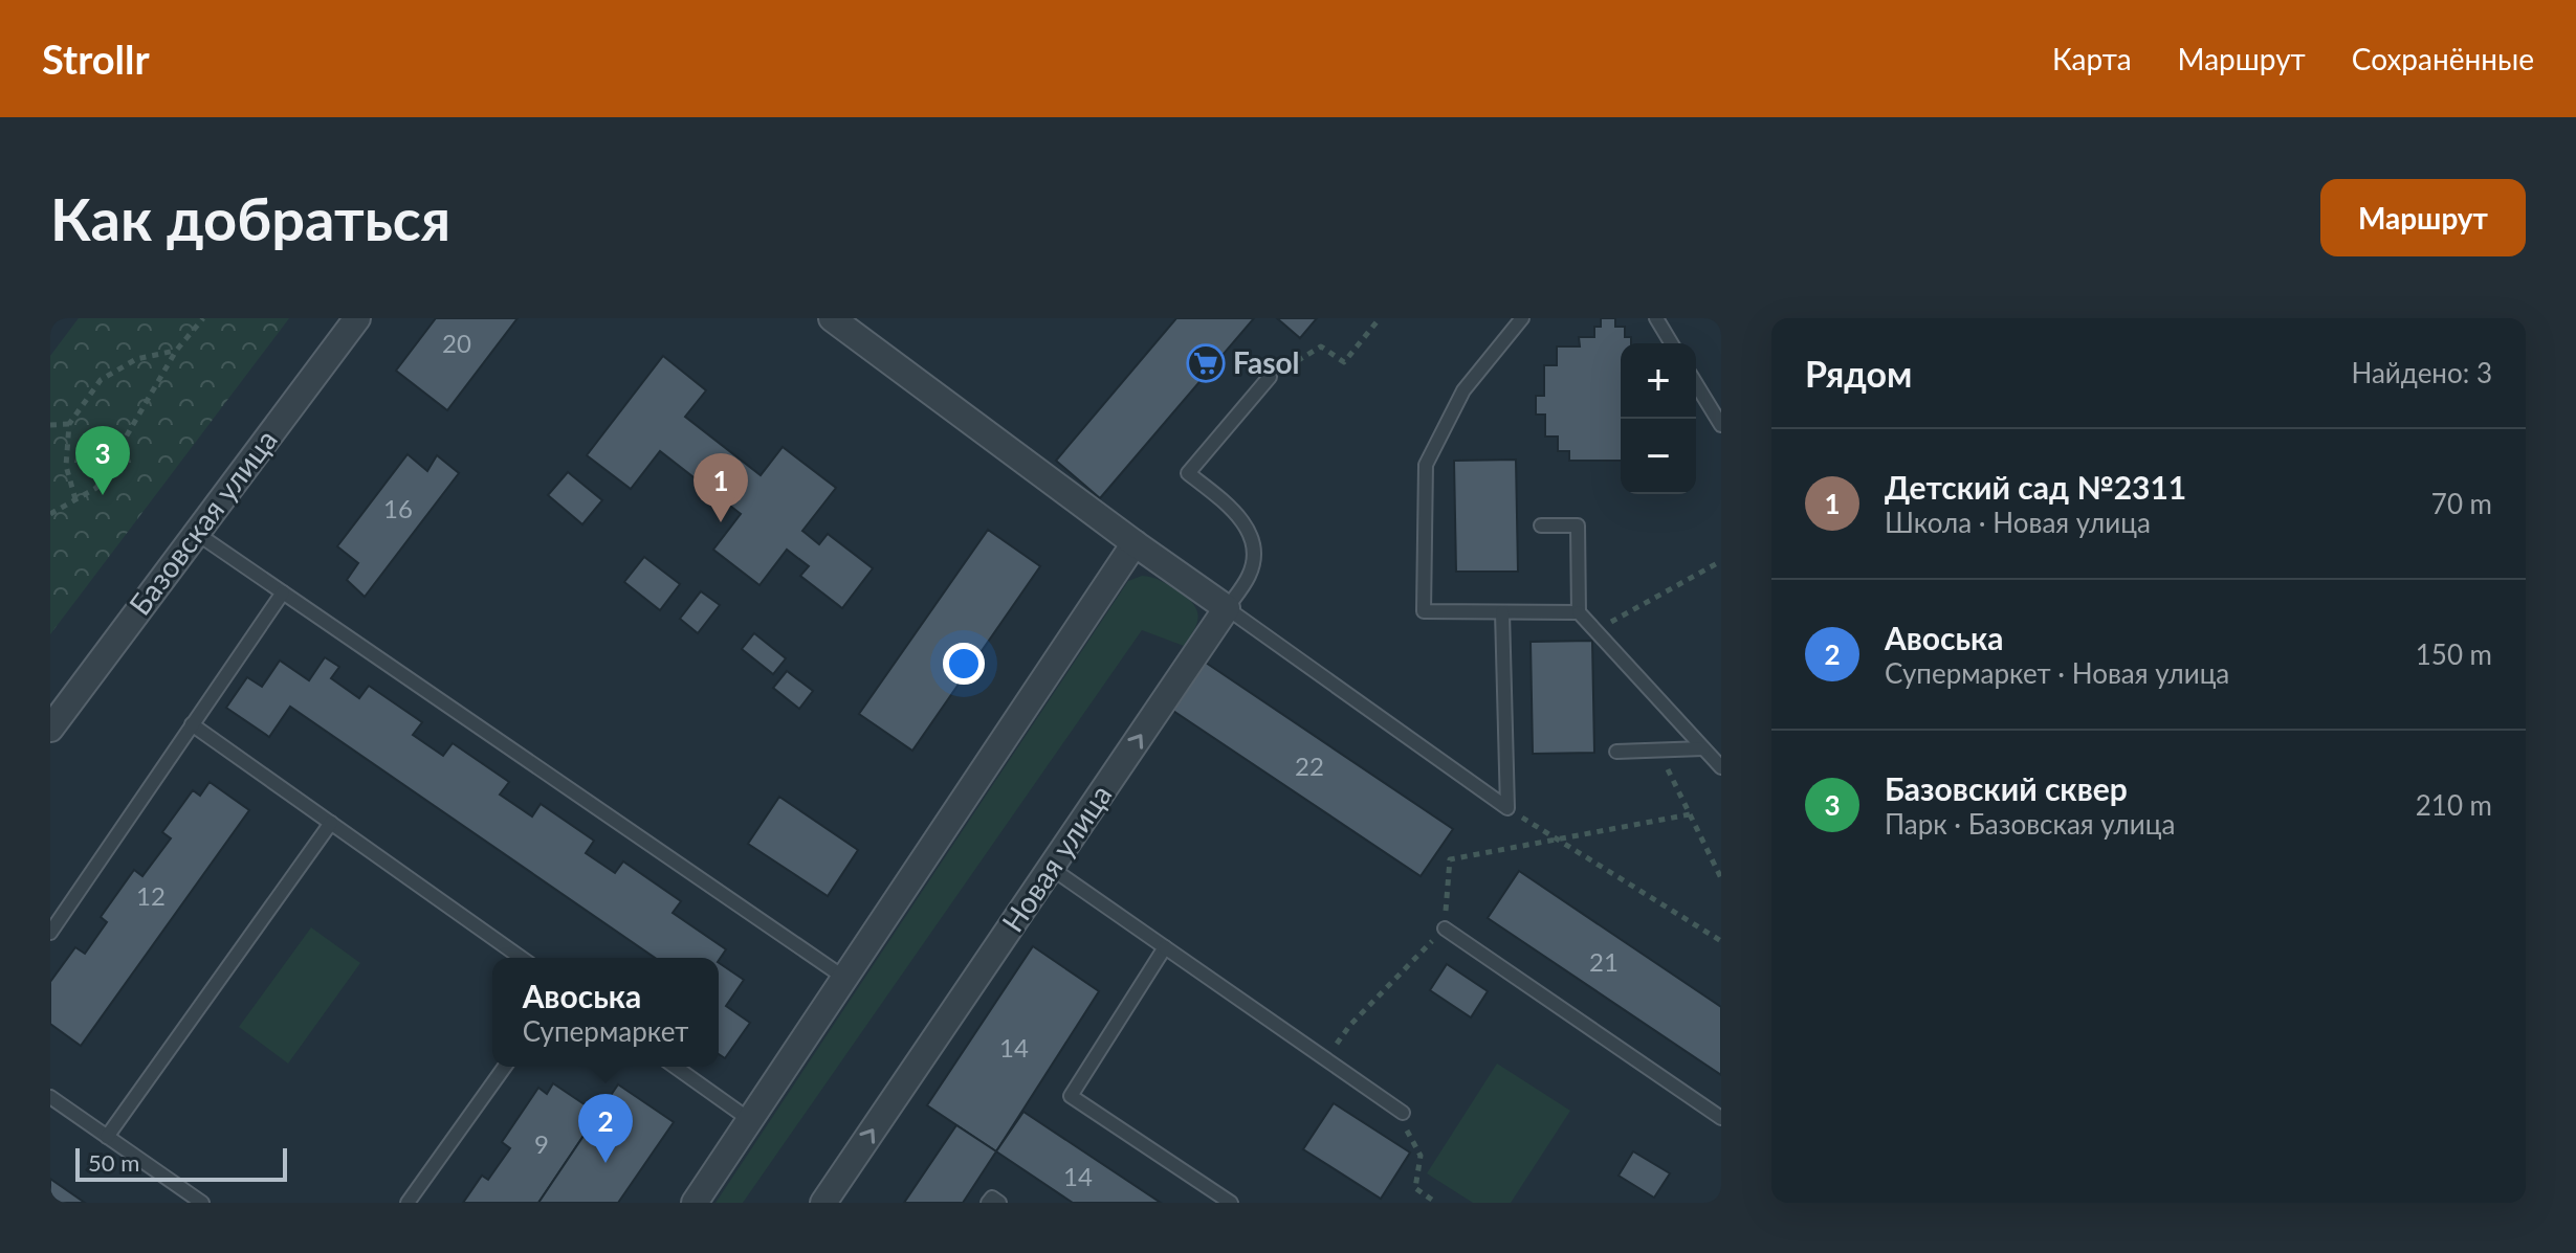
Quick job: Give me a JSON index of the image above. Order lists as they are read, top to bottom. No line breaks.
{"streets":{"street":["Базовская улица","Новая улица"]},"places":{"supermarket":["Fasol"]},"house_numbers":["20","16","22","12","21","14","9","14"],"scale_bar":"50 m","page":{"header":"Strollr","nav":["Карта","Маршрут","Сохранённые"],"buttons":"Маршрут","title":"Как добраться","heading":["Рядом","Найдено: 3"],"map_buttons":["+","−"],"pins":["3","1","2"],"list":[{"mark":"1","name":"Детский сад №2311","note":"Школа · Новая улица","value":"70 m"},{"mark":"2","name":"Авоська","note":"Супермаркет · Новая улица","value":"150 m"},{"mark":"3","name":"Базовский сквер","note":"Парк · Базовская улица","value":"210 m"}],"popup":["Авоська","Супермаркет"],"scale":"50 m"}}
